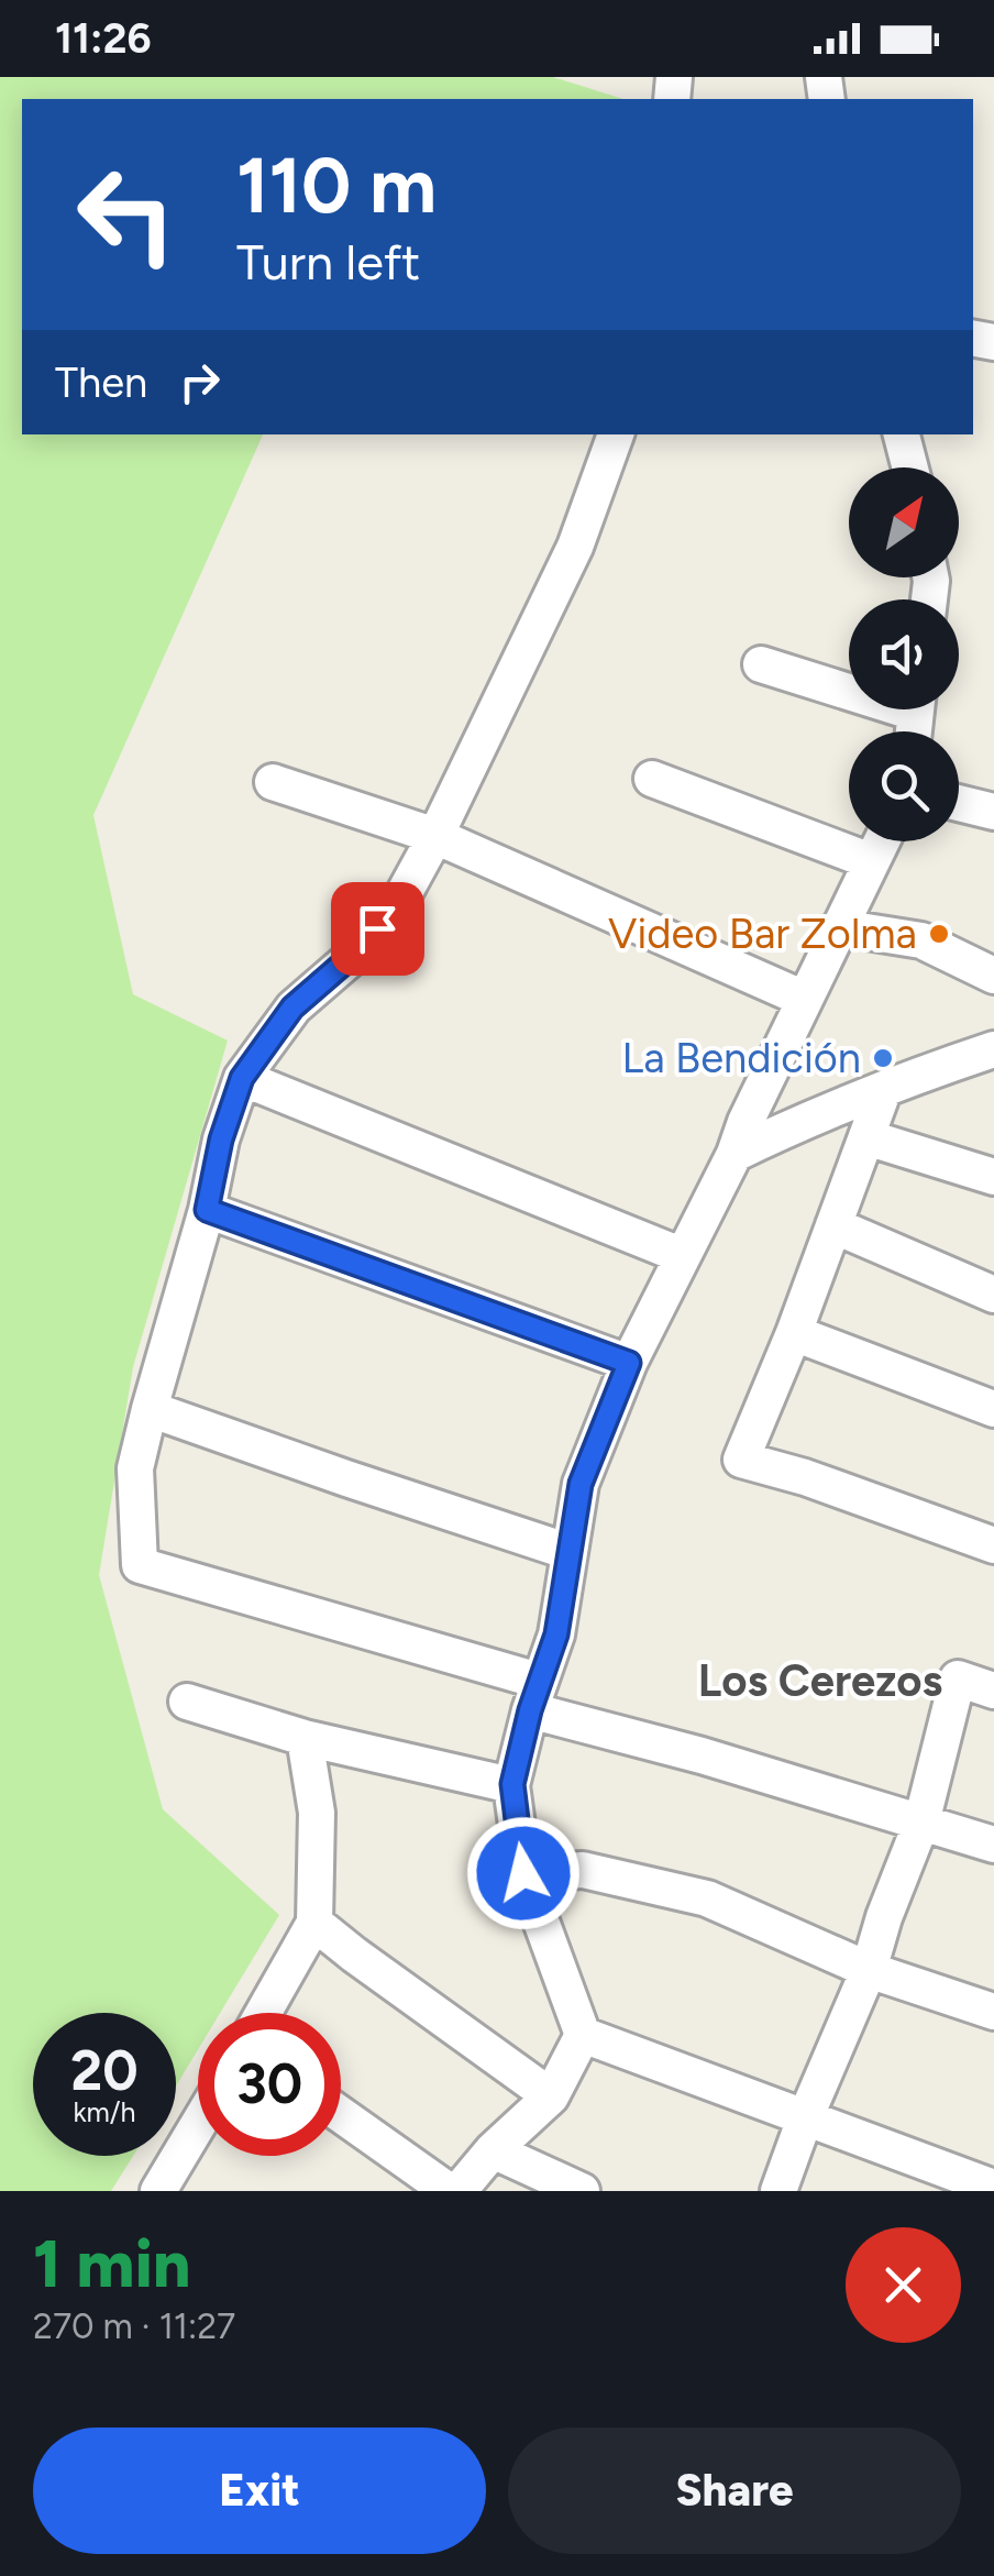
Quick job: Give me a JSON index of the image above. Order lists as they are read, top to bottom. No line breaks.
{"districts":["Los Cerezos"],"places":["Video Bar Zolma","La Bendición"],"north":"top right","page":{"status":"11:26","turn":["110 m","Turn left"],"then":"Then","speed":"20 km/h","limit":"30","heading":["1 min","270 m · 11:27"],"buttons":["Exit","Share"]}}
